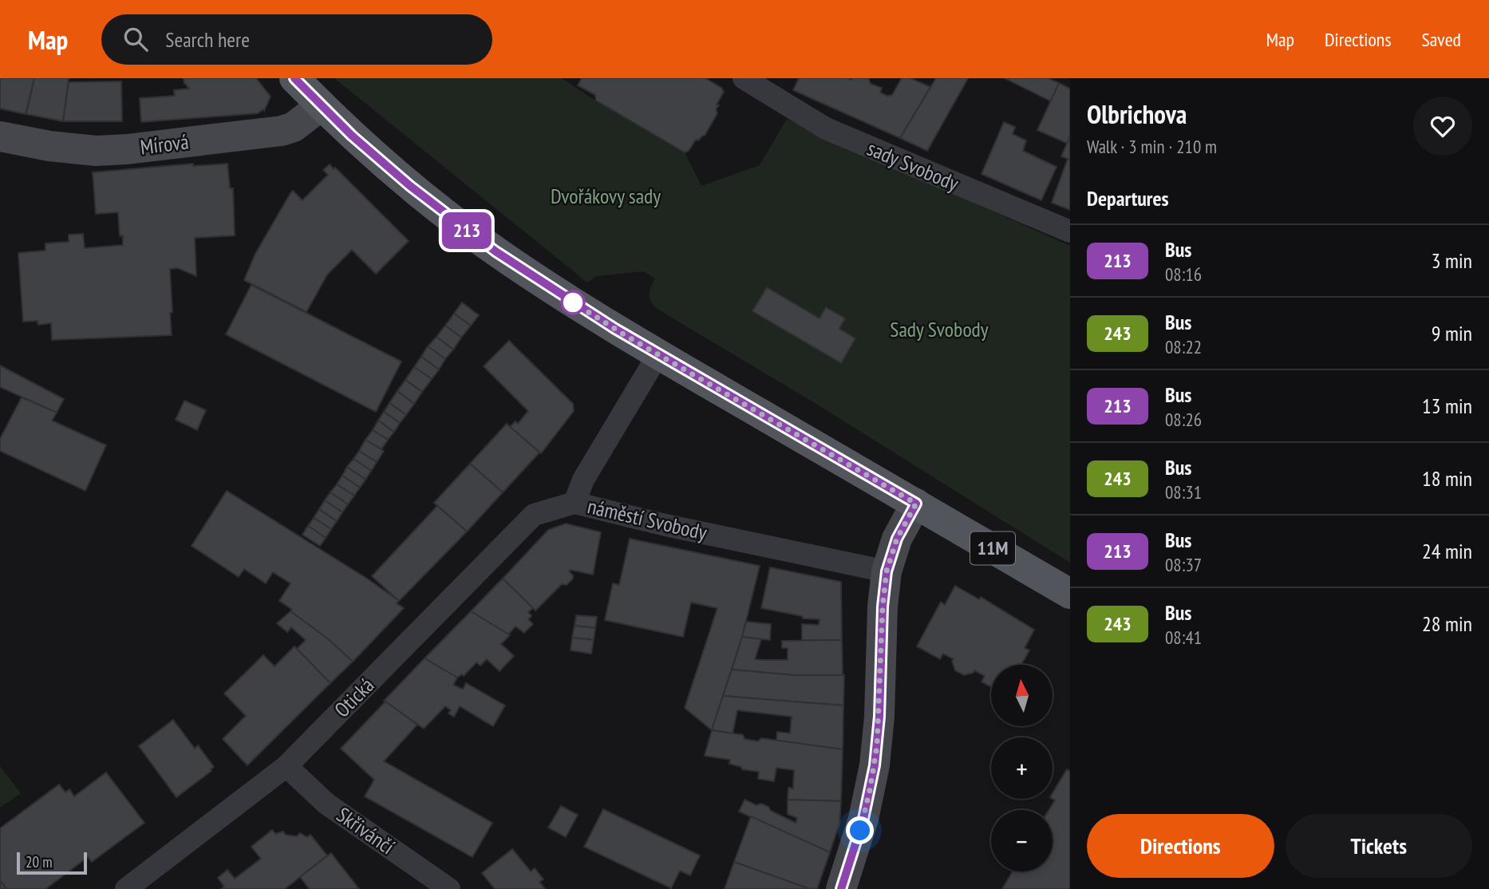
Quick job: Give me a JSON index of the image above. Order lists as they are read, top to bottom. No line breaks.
{"streets":{"main road":["Mírová","11M"],"street":["sady Svobody","náměstí Svobody","Otická","Skřivánčí"]},"crossings":[["Mírová","11M"],["náměstí Svobody","11M"],["náměstí Svobody","Otická"],["Otická","Skřivánčí"]],"parks":["Dvořákovy sady","Sady Svobody"],"lines":["bus line 213"],"scale_bar":"20 m","north":"top","page":{"header":"Map","search":"Search here","nav":["Map","Directions","Saved"],"on_map":"213","heading":[["Olbrichova","Walk · 3 min · 210 m"],"Departures"],"list":[{"mark":"213","name":"Bus","note":"08:16","value":"3 min"},{"mark":"243","name":"Bus","note":"08:22","value":"9 min"},{"mark":"213","name":"Bus","note":"08:26","value":"13 min"},{"mark":"243","name":"Bus","note":"08:31","value":"18 min"},{"mark":"213","name":"Bus","note":"08:37","value":"24 min"},{"mark":"243","name":"Bus","note":"08:41","value":"28 min"}],"map_buttons":["+","−"],"buttons":["Directions","Tickets"],"scale":"20 m"}}
